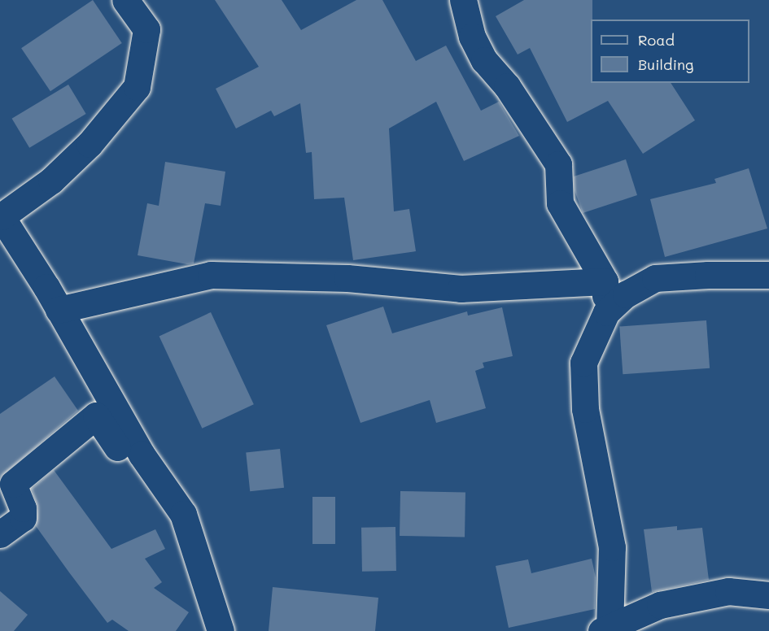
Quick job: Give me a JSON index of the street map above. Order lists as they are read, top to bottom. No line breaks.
{"legend":["Road","Building"]}
